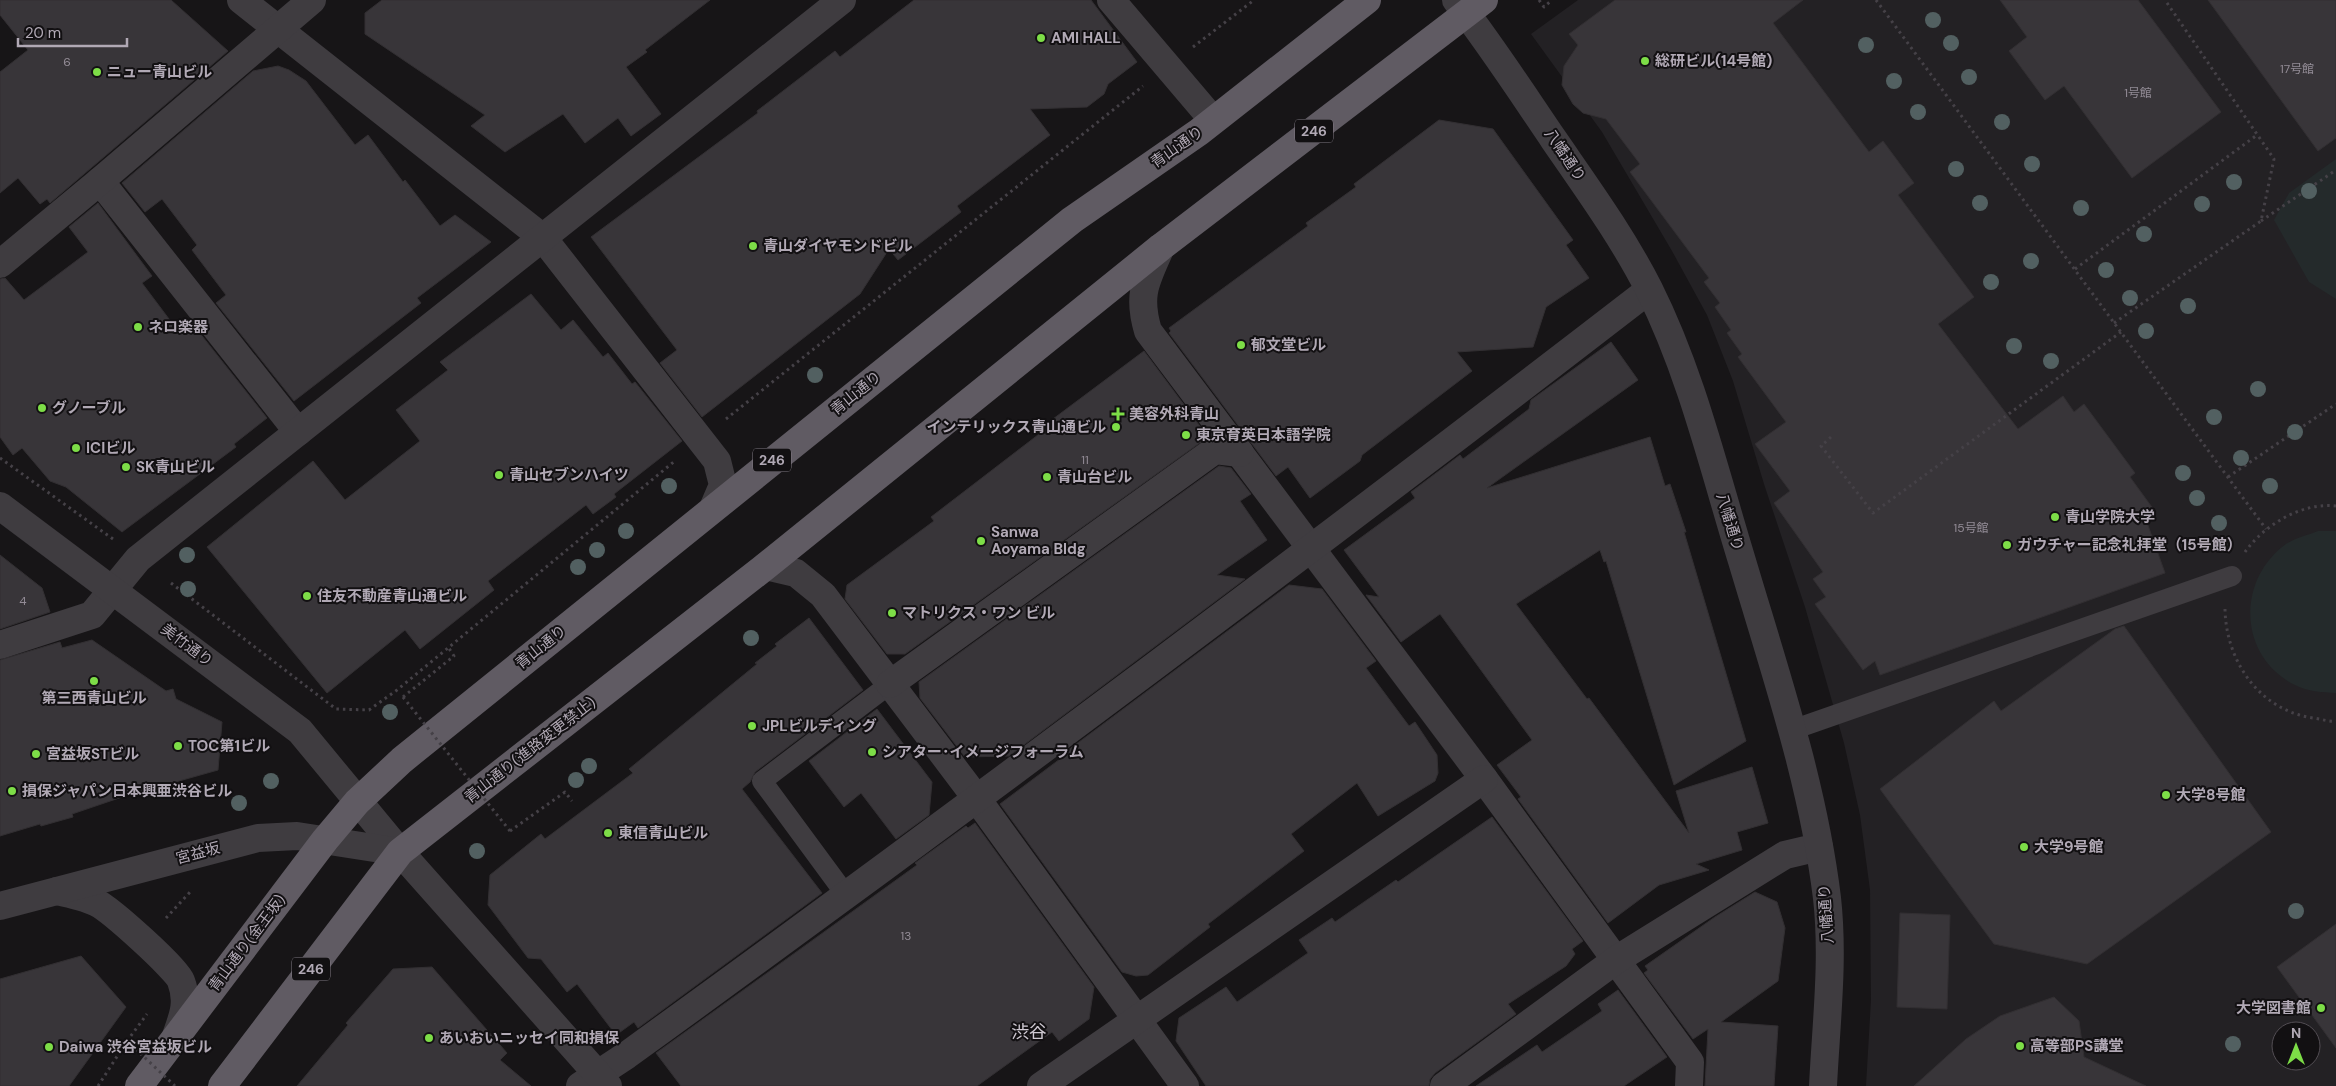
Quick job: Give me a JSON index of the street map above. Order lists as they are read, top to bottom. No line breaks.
{"streets":{"highway":["246","青山通り","青山通り(進路変更禁止)","青山通り(金王坂)"],"street":["八幡通り","美竹通り","宮益坂"]},"crossings":[["246","八幡通り"],["246","美竹通り"],["246","青山通り(進路変更禁止)"],["246","宮益坂"],["青山通り","美竹通り"],["青山通り","青山通り(金王坂)"],["美竹通り","青山通り(進路変更禁止)"],["美竹通り","宮益坂"],["美竹通り","青山通り(金王坂)"],["青山通り(進路変更禁止)","宮益坂"],["宮益坂","青山通り(金王坂)"]],"districts":["渋谷"],"places":{"other":["AMI HALL","総研ビル(14号館)","ニュー青山ビル","青山ダイヤモンドビル","ネロ楽器","郁文堂ビル","グノーブル","インテリックス青山通ビル","東京育英日本語学院","ICIビル","SK青山ビル","青山セブンハイツ","青山台ビル","青山学院大学","Sanwa Aoyama Bldg","ガウチャー記念礼拝堂（15号館）","住友不動産青山通ビル","マトリクス・ワン ビル","第三西青山ビル","JPLビルディング","TOC第1ビル","シアター･イメージフォーラム","宮益坂STビル","損保ジャパン日本興亜渋谷ビル","大学8号館","東信青山ビル","大学9号館","大学図書館","あいおいニッセイ同和損保","高等部PS講堂","Daiwa 渋谷宮益坂ビル"],"health":["美容外科青山"]},"house_numbers":["6","17号館","1号館","11","15号館","4","13"],"scale_bar":"20 m","north":"top"}
